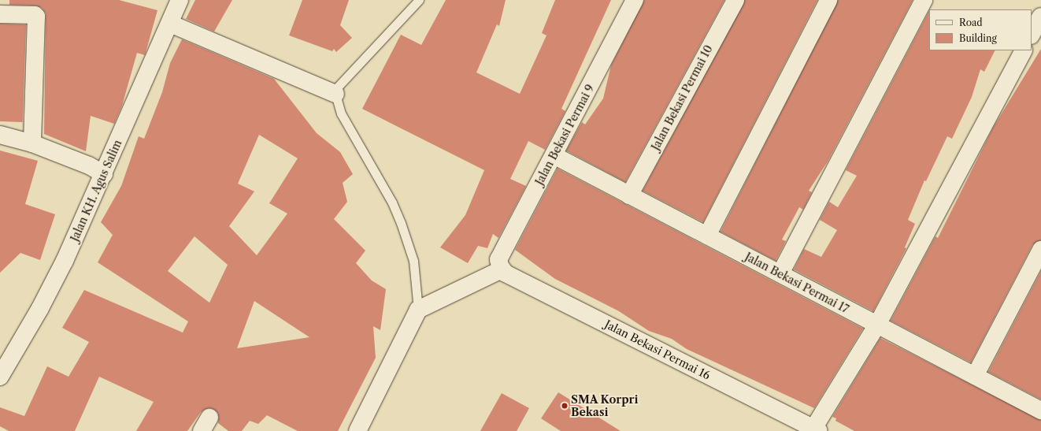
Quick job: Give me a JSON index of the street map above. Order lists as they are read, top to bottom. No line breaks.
{"streets":{"street":["Jalan Bekasi Permai 10","Jalan Bekasi Permai 9","Jalan KH. Agus Salim","Jalan Bekasi Permai 17","Jalan Bekasi Permai 16"]},"crossings":[["Jalan Bekasi Permai 10","Jalan Bekasi Permai 17"],["Jalan Bekasi Permai 9","Jalan Bekasi Permai 17"],["Jalan Bekasi Permai 9","Jalan Bekasi Permai 16"]],"places":["SMA Korpri Bekasi"],"legend":["Road","Building"]}
